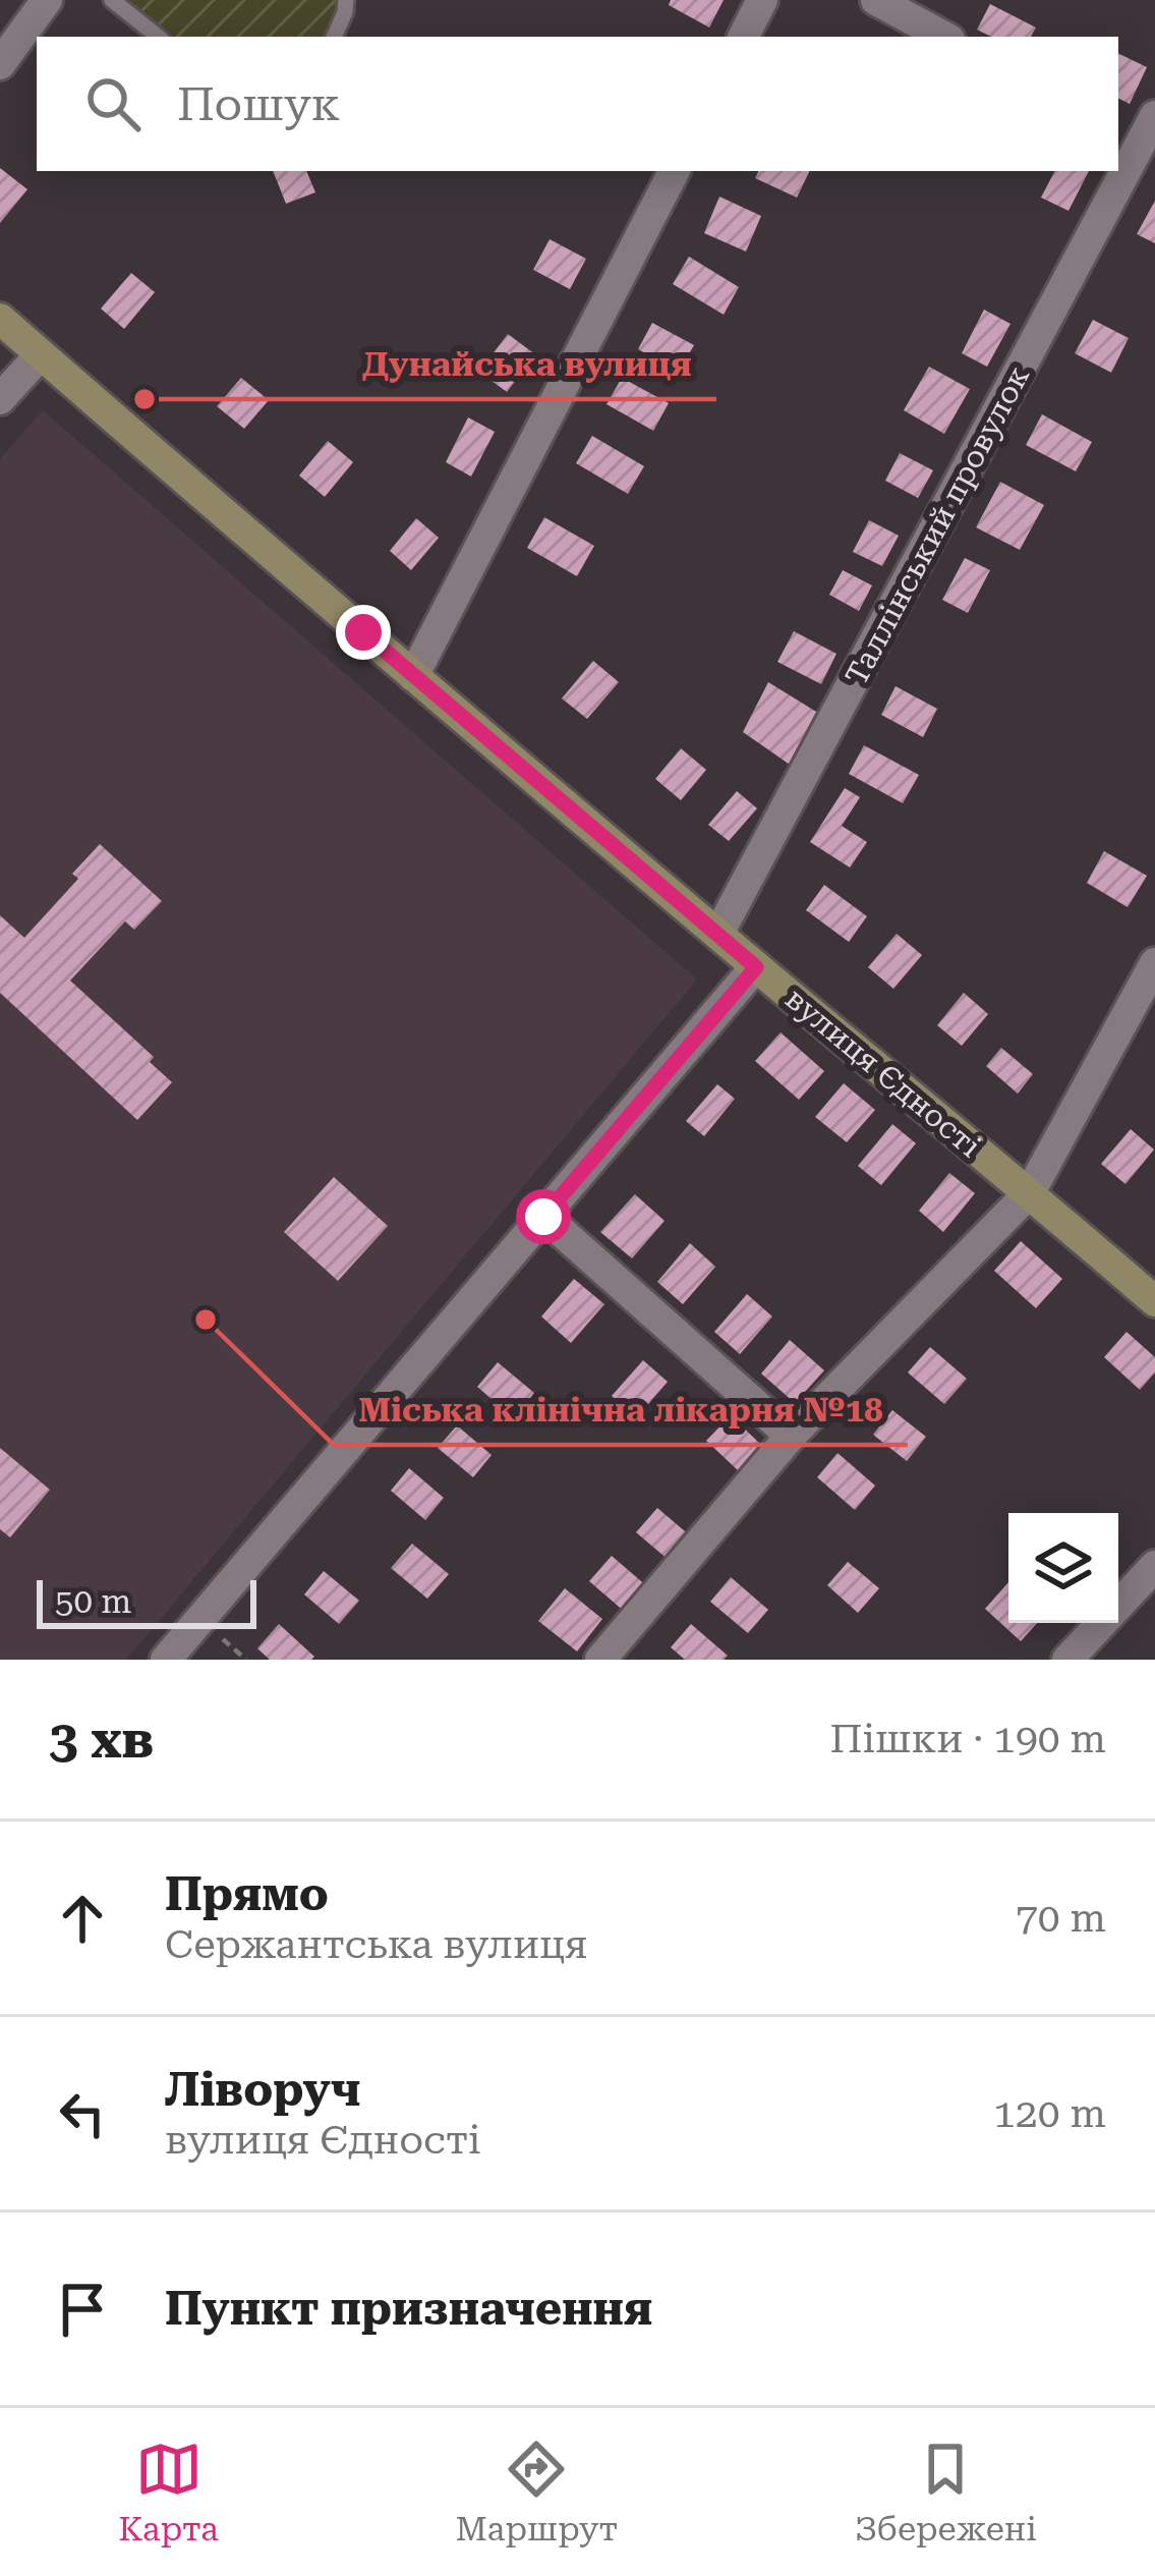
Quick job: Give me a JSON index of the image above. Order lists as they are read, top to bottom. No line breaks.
{"streets":{"main road":["вулиця Єдності"],"street":["Таллінський провулок"]},"crossings":[["Таллінський провулок","вулиця Єдності"]],"places":["Дунайська вулиця","Міська клінічна лікарня №18"],"scale_bar":"50 m","page":{"search":"Пошук","scale":"50 m","heading":["3 хв","Пішки · 190 m"],"list":[["Прямо","Сержантська вулиця","70 m"],["Ліворуч","вулиця Єдності","120 m"],"Пункт призначення"],"nav":["Карта","Маршрут","Збережені"]}}
